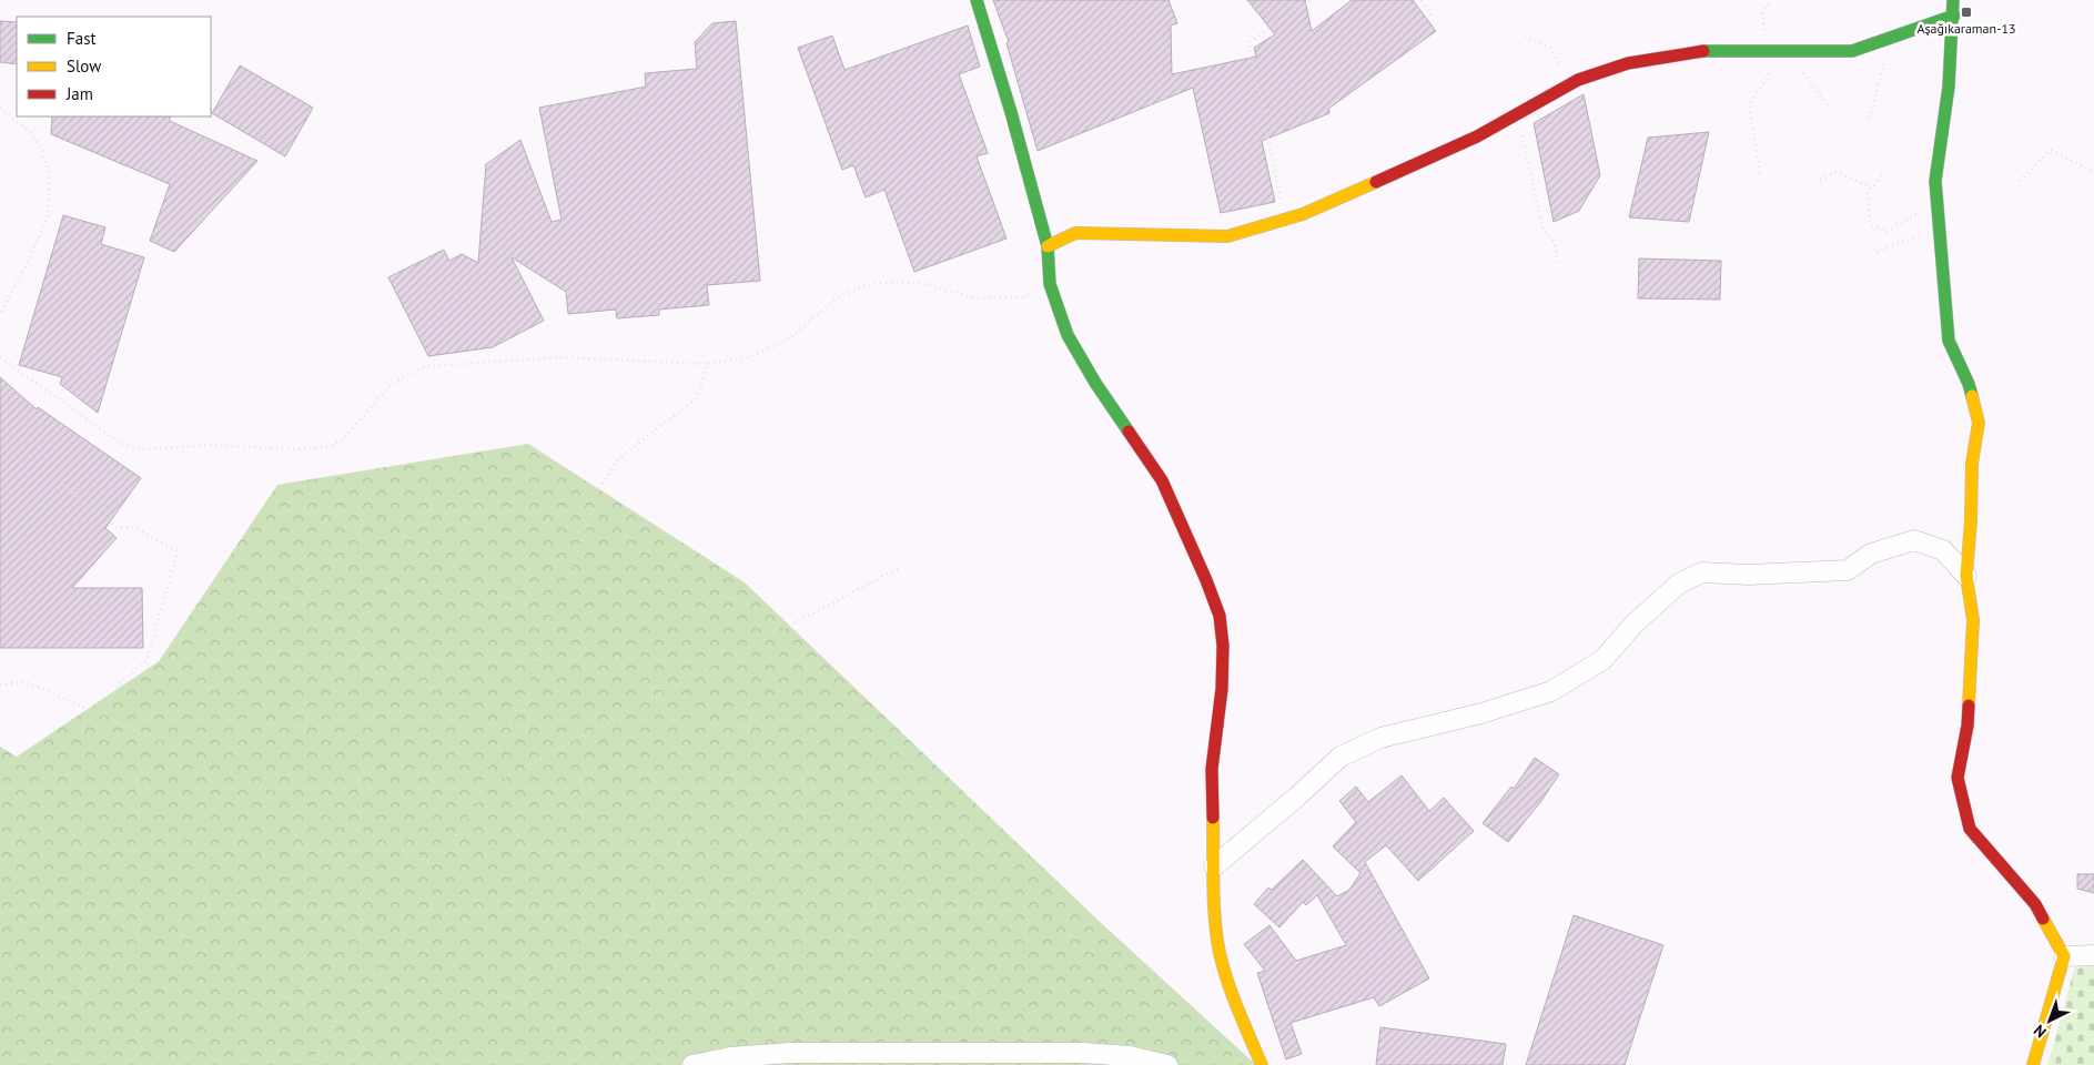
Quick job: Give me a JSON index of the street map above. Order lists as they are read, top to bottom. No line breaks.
{"places":{"transit":["Aşağıkaraman-13"]},"legend":["Fast","Slow","Jam"],"north":"bottom left"}
